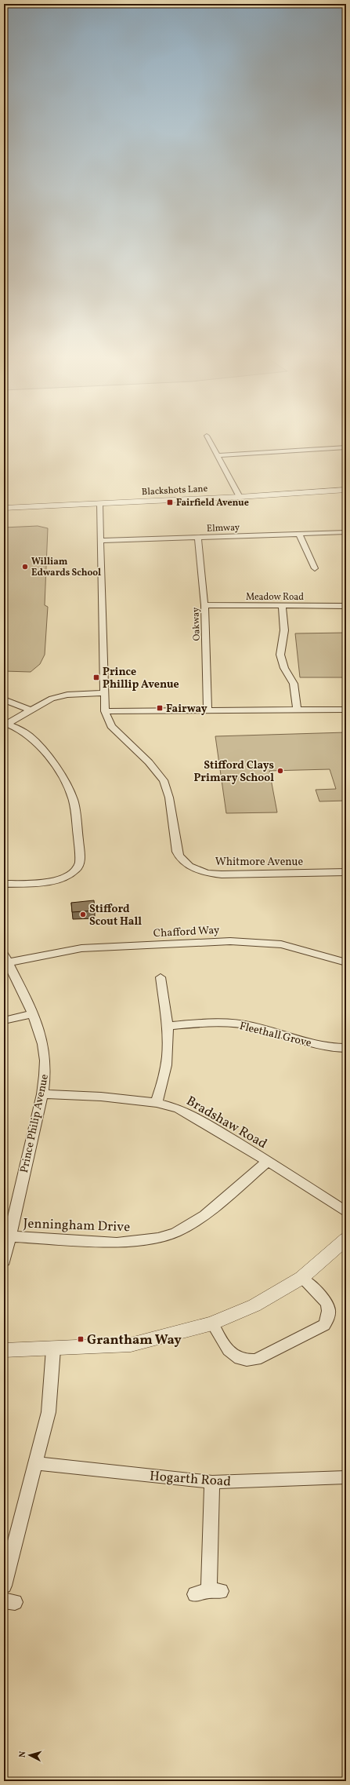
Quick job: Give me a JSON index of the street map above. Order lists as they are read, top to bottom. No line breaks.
{"streets":{"street":["Blackshots Lane","Elmway","Meadow Road","Oakway","Whitmore Avenue","Chafford Way","Fleethall Grove","Bradshaw Road","Prince Philip Avenue","Jenningham Drive","Hogarth Road"]},"crossings":[["Blackshots Lane","Whitmore Avenue"],["Elmway","Oakway"],["Elmway","Whitmore Avenue"],["Meadow Road","Oakway"],["Chafford Way","Prince Philip Avenue"],["Bradshaw Road","Prince Philip Avenue"],["Bradshaw Road","Jenningham Drive"],["Prince Philip Avenue","Jenningham Drive"]],"places":{"transit":["Fairfield Avenue","Prince Phillip Avenue","Fairway","Grantham Way"],"other":["William Edwards School","Stifford Clays Primary School","Stifford Scout Hall"]},"north":"left"}
